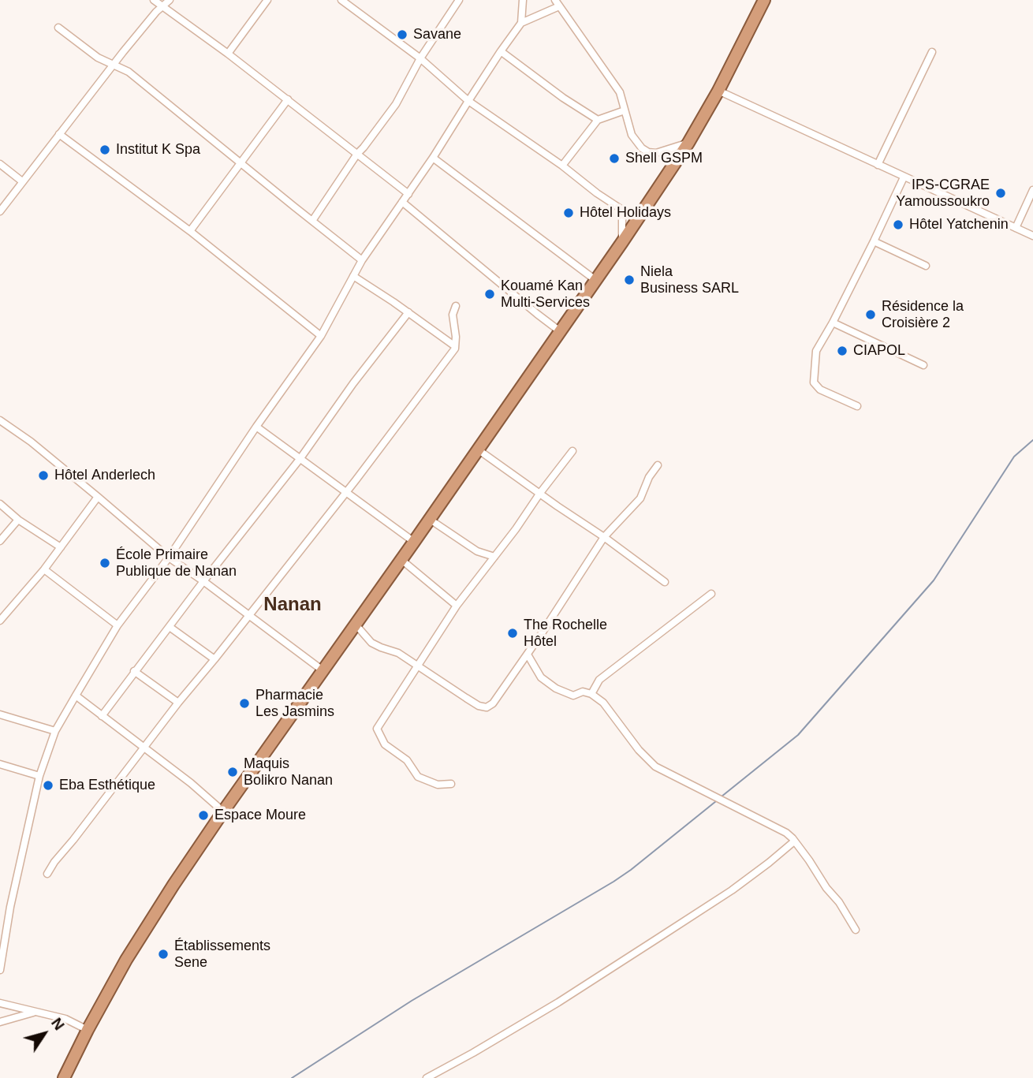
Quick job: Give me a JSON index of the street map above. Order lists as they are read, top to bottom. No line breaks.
{"districts":["Nanan"],"places":["Savane","Institut K Spa","Shell GSPM","IPS-CGRAE Yamoussoukro","Hôtel Holidays","Hôtel Yatchenin","Niela Business SARL","Kouamé Kan Multi-Services","Résidence la Croisière 2","CIAPOL","Hôtel Anderlech","École Primaire Publique de Nanan","The Rochelle Hôtel","Pharmacie Les Jasmins","Maquis Bolikro Nanan","Eba Esthétique","Espace Moure","Établissements Sene"],"north":"top right"}
